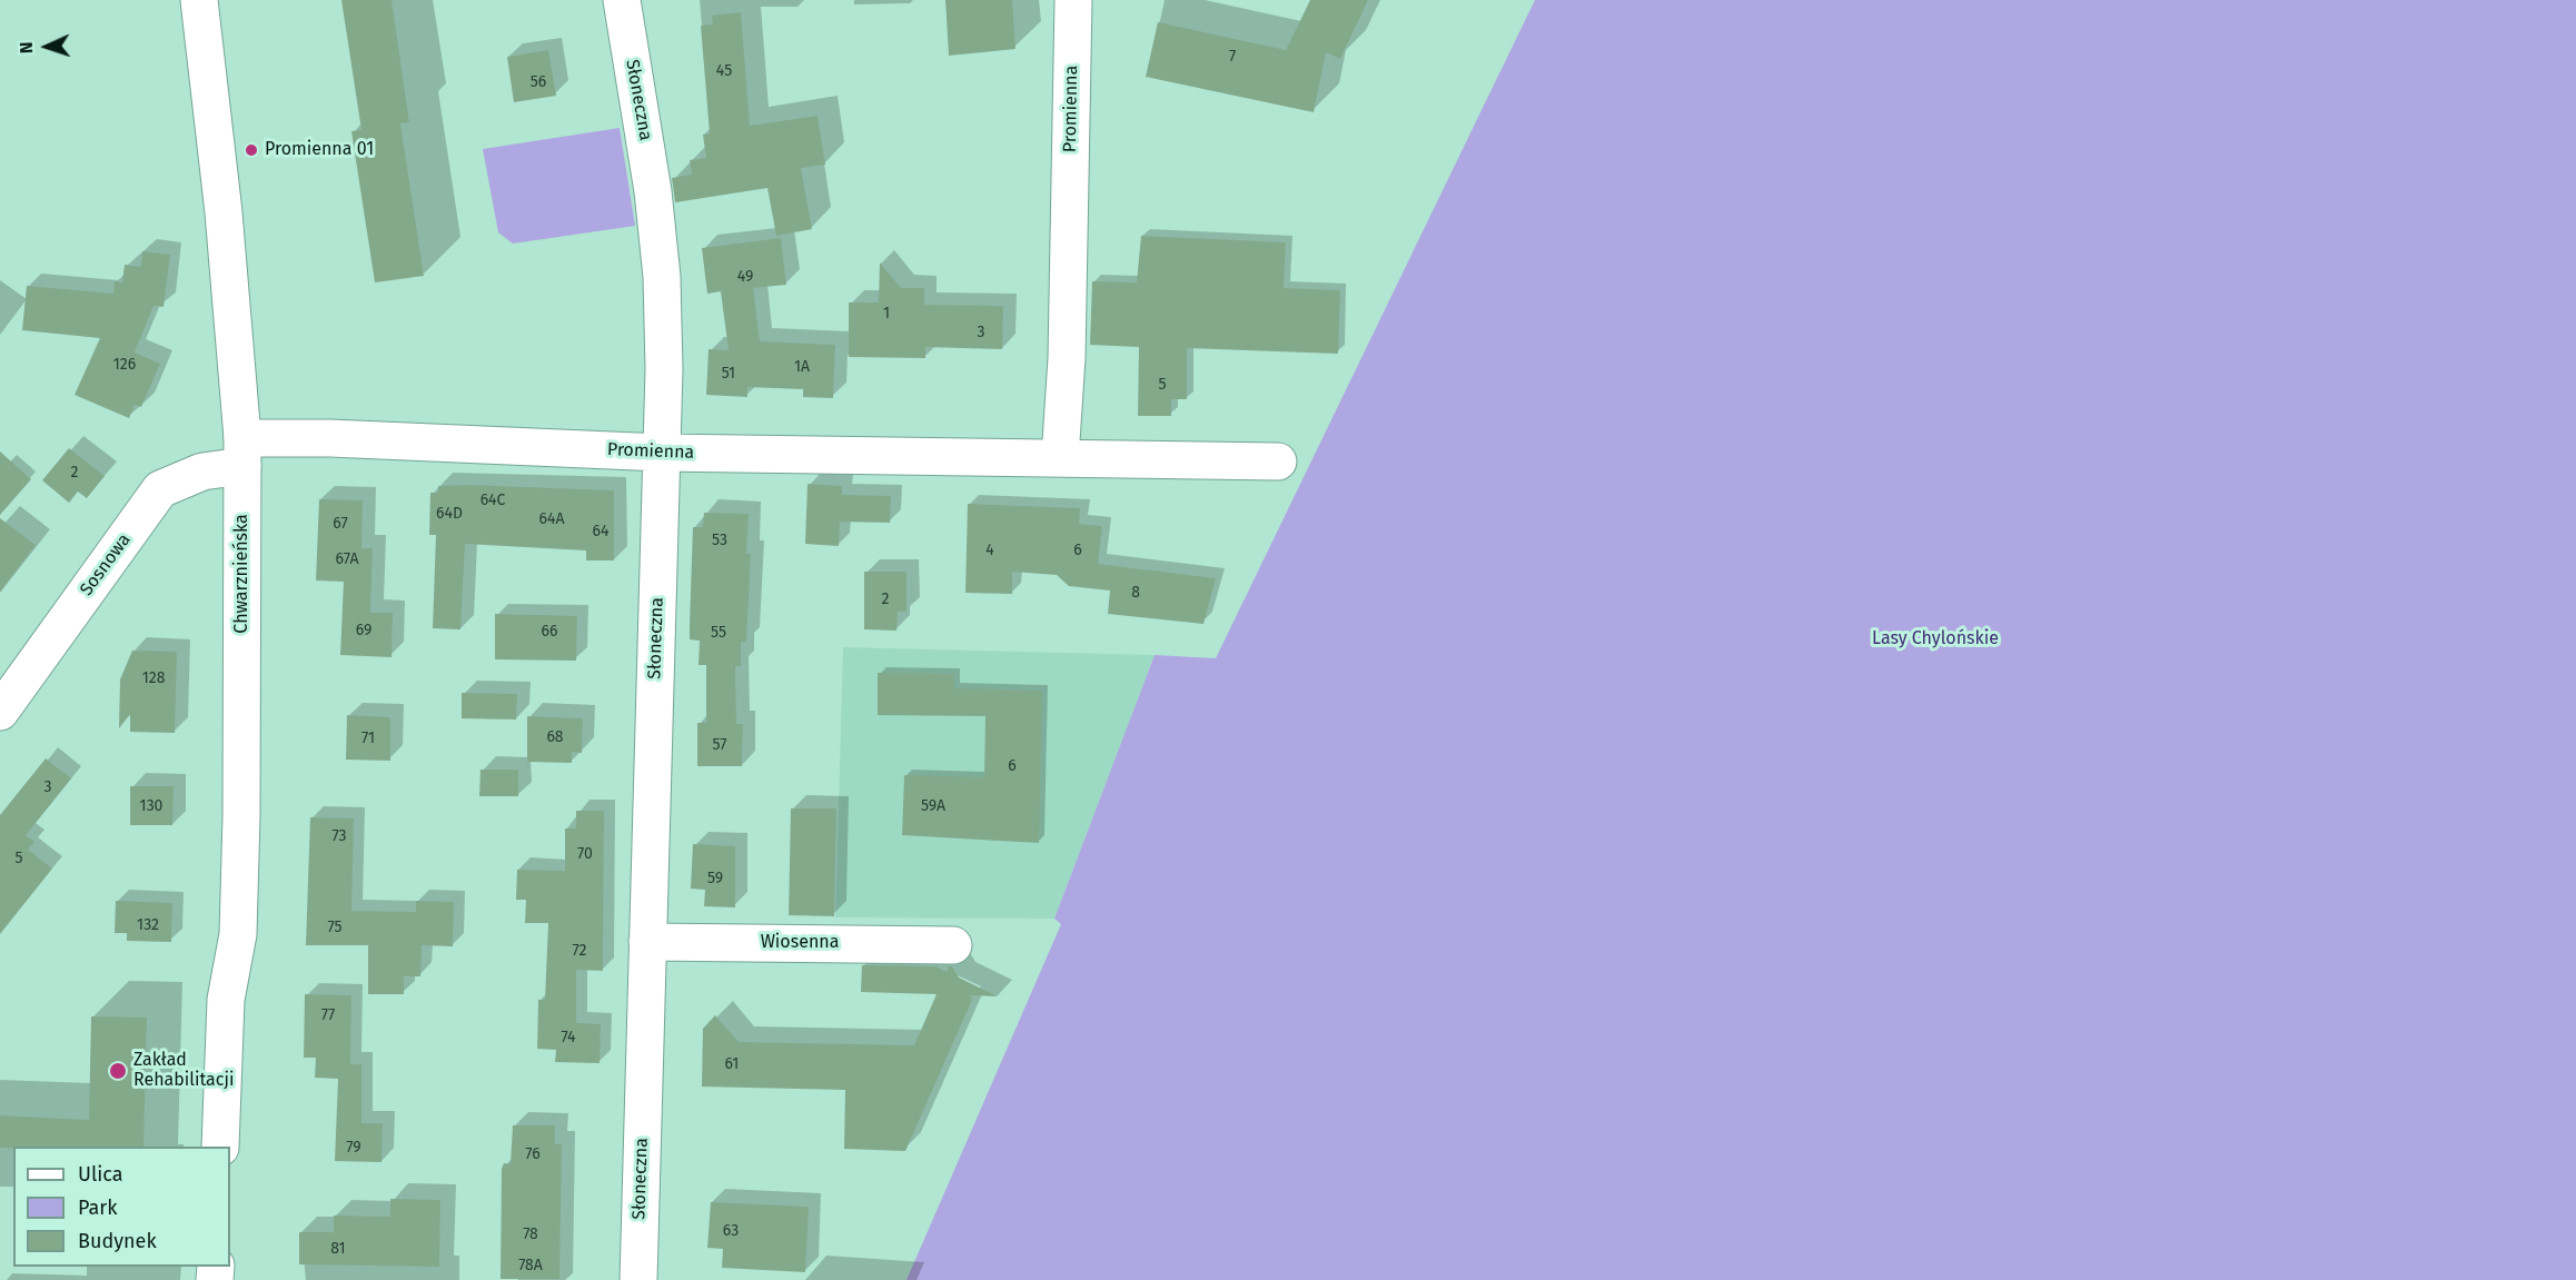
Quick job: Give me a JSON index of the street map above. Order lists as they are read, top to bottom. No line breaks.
{"streets":{"street":["Słoneczna","Promienna","Sosnowa","Chwarznieńska","Wiosenna"]},"crossings":[["Słoneczna","Promienna"],["Słoneczna","Wiosenna"],["Promienna","Sosnowa"],["Promienna","Chwarznieńska"],["Sosnowa","Chwarznieńska"]],"parks":["Lasy Chylońskie"],"places":["Promienna 01","Zakład Rehabilitacji"],"house_numbers":["7","45","56","49","1","3","126","1A","51","5","2","64C","64D","64A","67","64","53","4","6","67A","8","2","69","66","55","128","68","71","57","6","3","130","59A","73","70","5","59","132","75","72","77","74","61","79","76","63","78","81","78A"],"legend":["Ulica","Park","Budynek"],"north":"left"}
